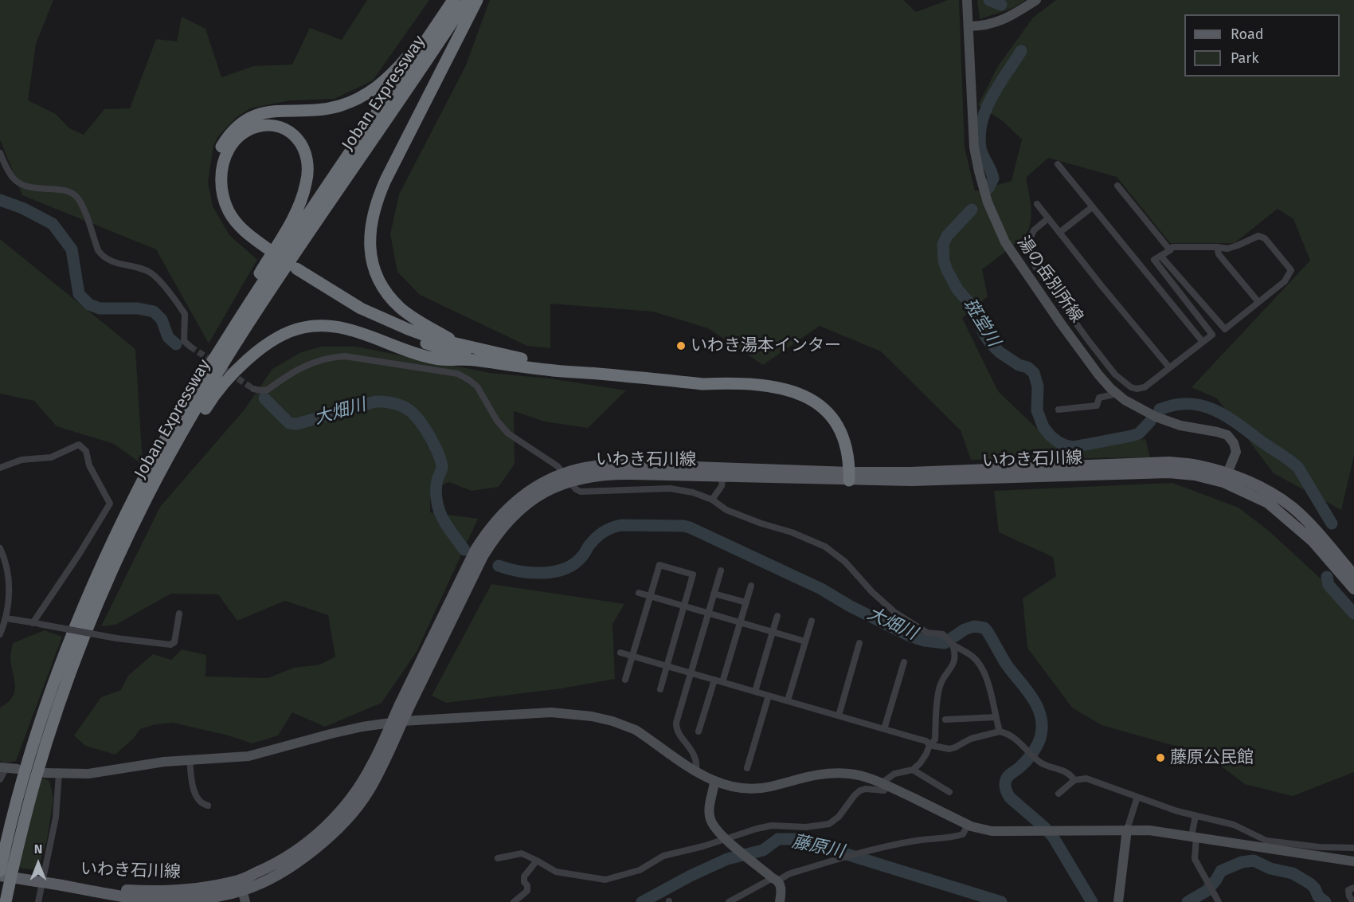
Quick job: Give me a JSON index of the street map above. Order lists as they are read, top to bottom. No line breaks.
{"streets":{"highway":["Joban Expressway"],"main road":["いわき石川線"],"street":["湯の岳別所線"]},"crossings":[["Joban Expressway","いわき石川線"],["湯の岳別所線","いわき石川線"]],"water":["斑堂川","大畑川","藤原川"],"places":["いわき湯本インター","藤原公民館"],"legend":["Road","Park"],"north":"top"}
